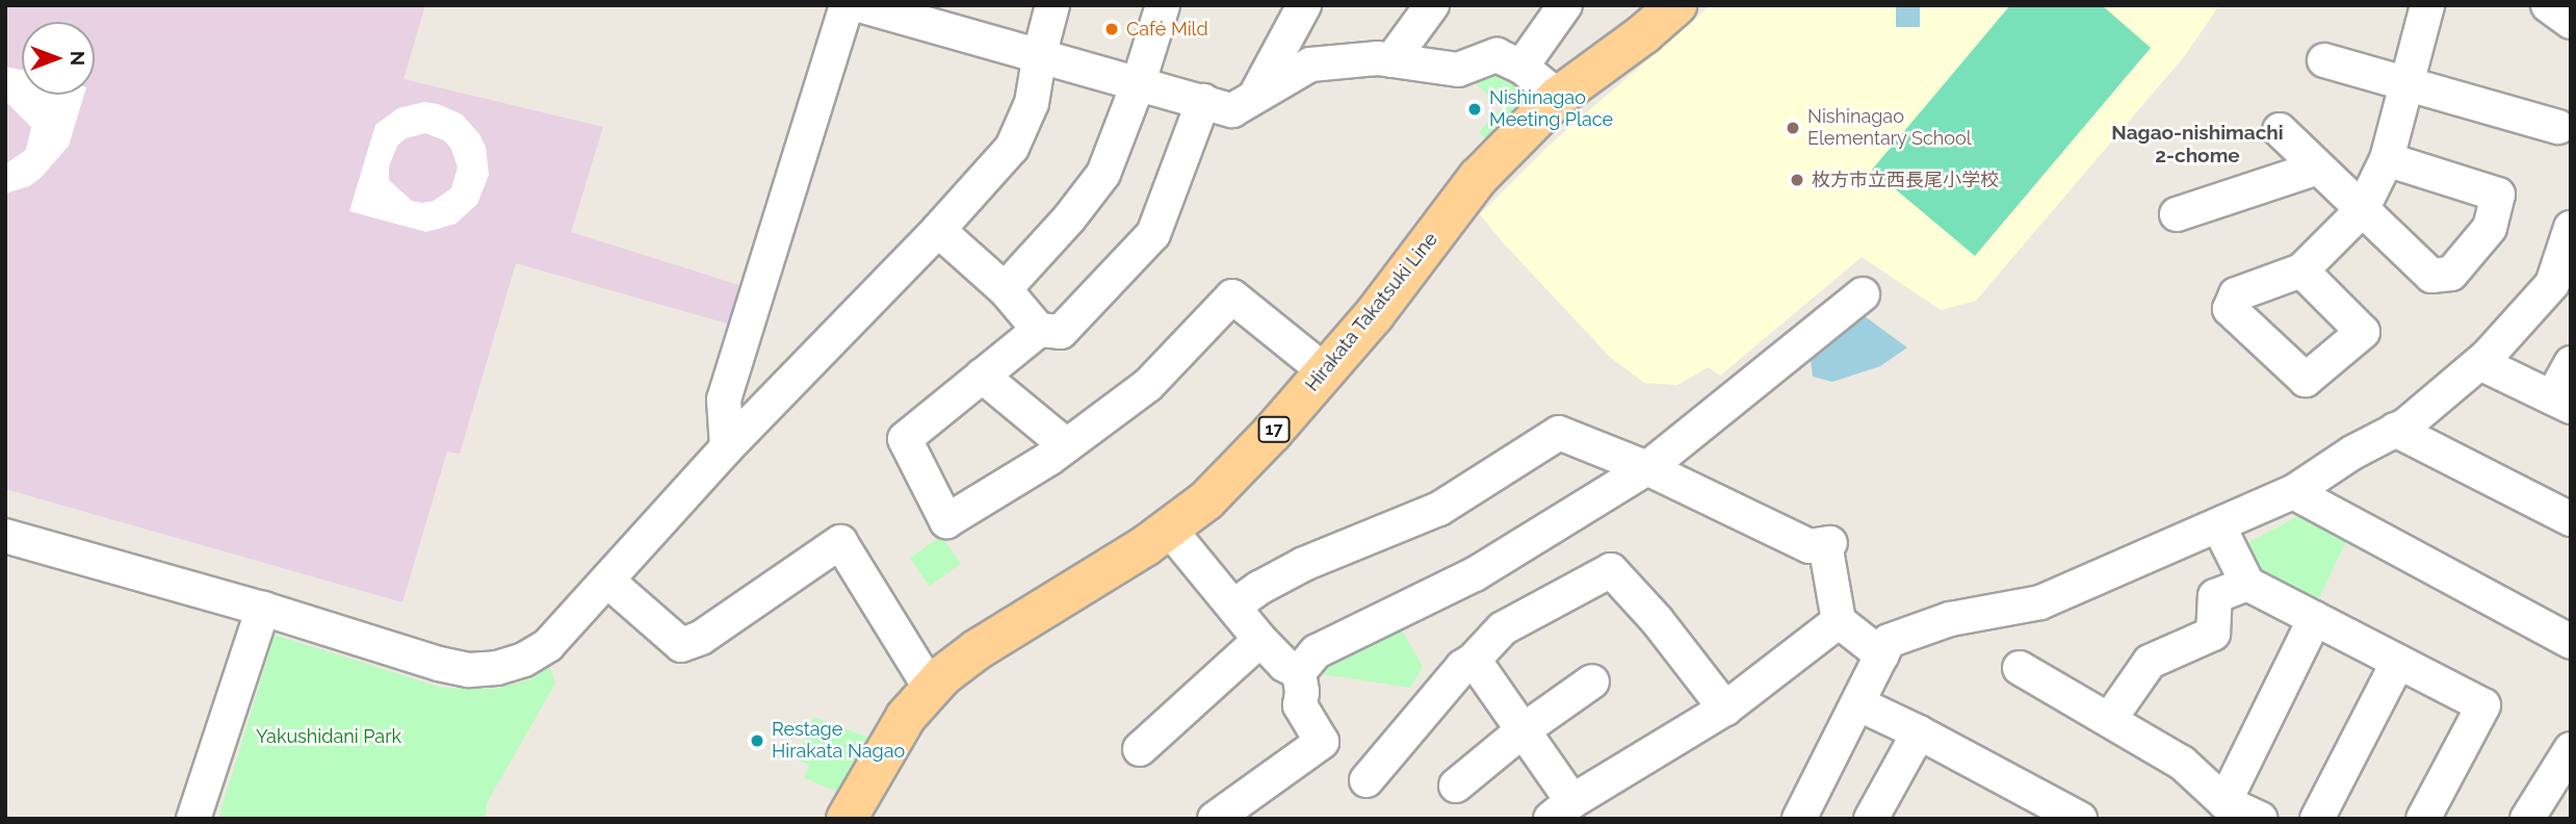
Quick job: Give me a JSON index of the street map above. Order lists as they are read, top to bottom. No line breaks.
{"streets":{"main road":["Hirakata Takatsuki Line","17"]},"districts":["Nagao-nishimachi 2-chome"],"parks":["Yakushidani Park"],"places":["Café Mild","Nishinagao Meeting Place","Nishinagao Elementary School","枚方市立西長尾小学校","Restage Hirakata Nagao"],"north":"right"}
